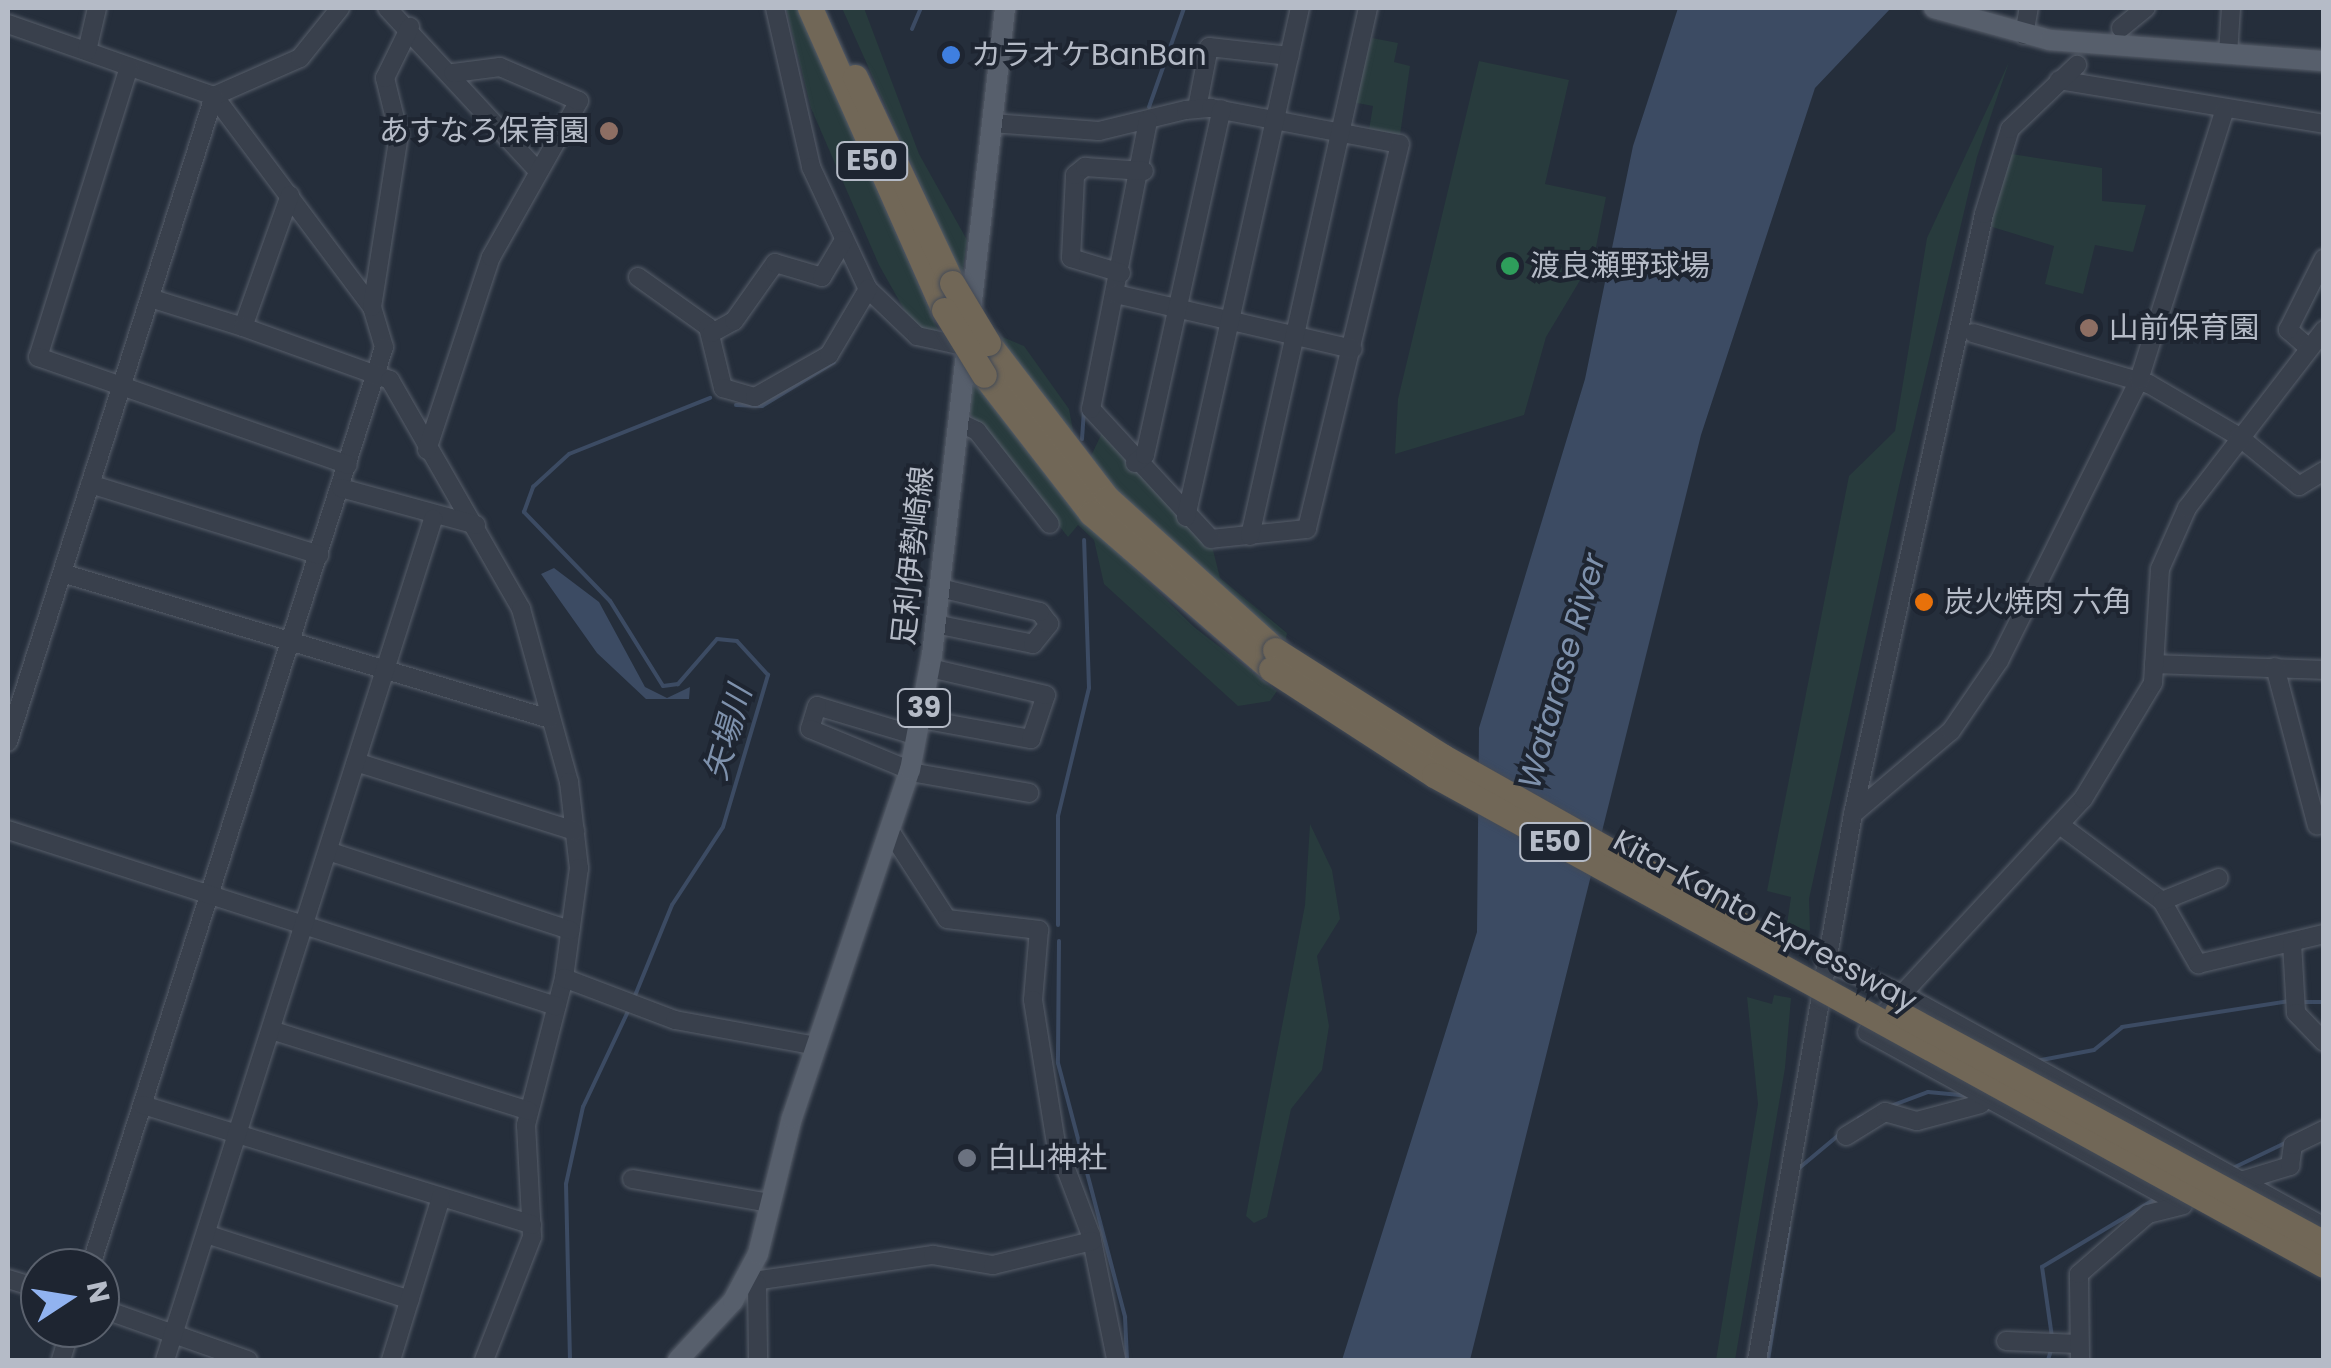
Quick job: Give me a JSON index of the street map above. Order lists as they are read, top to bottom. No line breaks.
{"streets":{"highway":["E50","Kita-Kanto Expressway"],"main road":["足利伊勢崎線","39"]},"crossings":[["足利伊勢崎線","Kita-Kanto Expressway"]],"water":["Watarase River","矢場川"],"places":["カラオケBanBan","あすなろ保育園","渡良瀬野球場","山前保育園","炭火焼肉 六角","白山神社"],"north":"right"}
